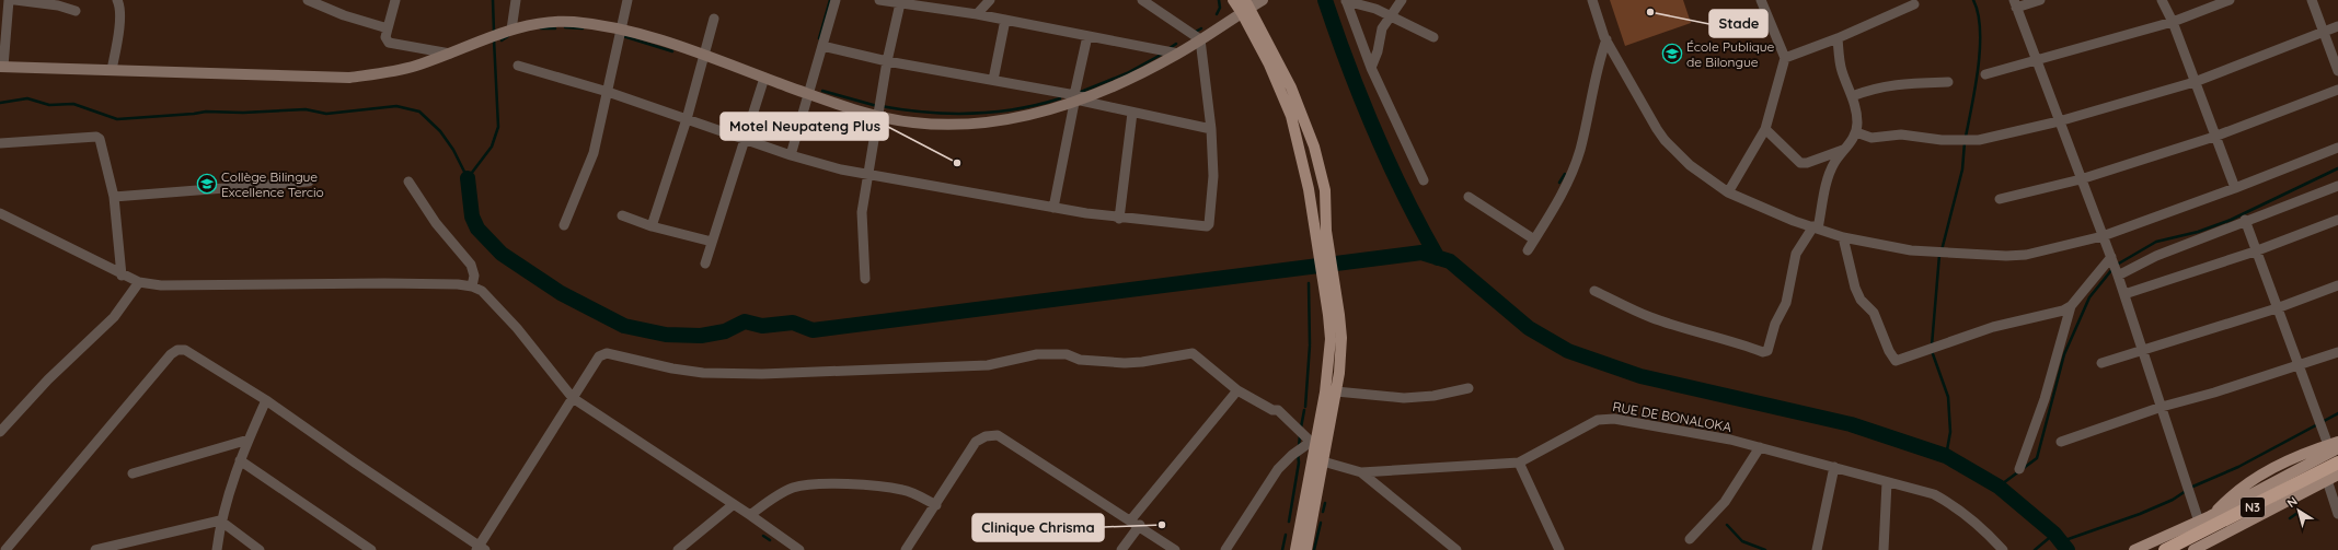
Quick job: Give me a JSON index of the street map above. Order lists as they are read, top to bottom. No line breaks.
{"streets":{"highway":["N3"],"street":["RUE DE BONALOKA"]},"places":{"other":["Stade","Motel Neupateng Plus","Clinique Chrisma"],"school or university":["École Publique de Bilongue","Collège Bilingue Excellence Tercio"]},"north":"top left"}
